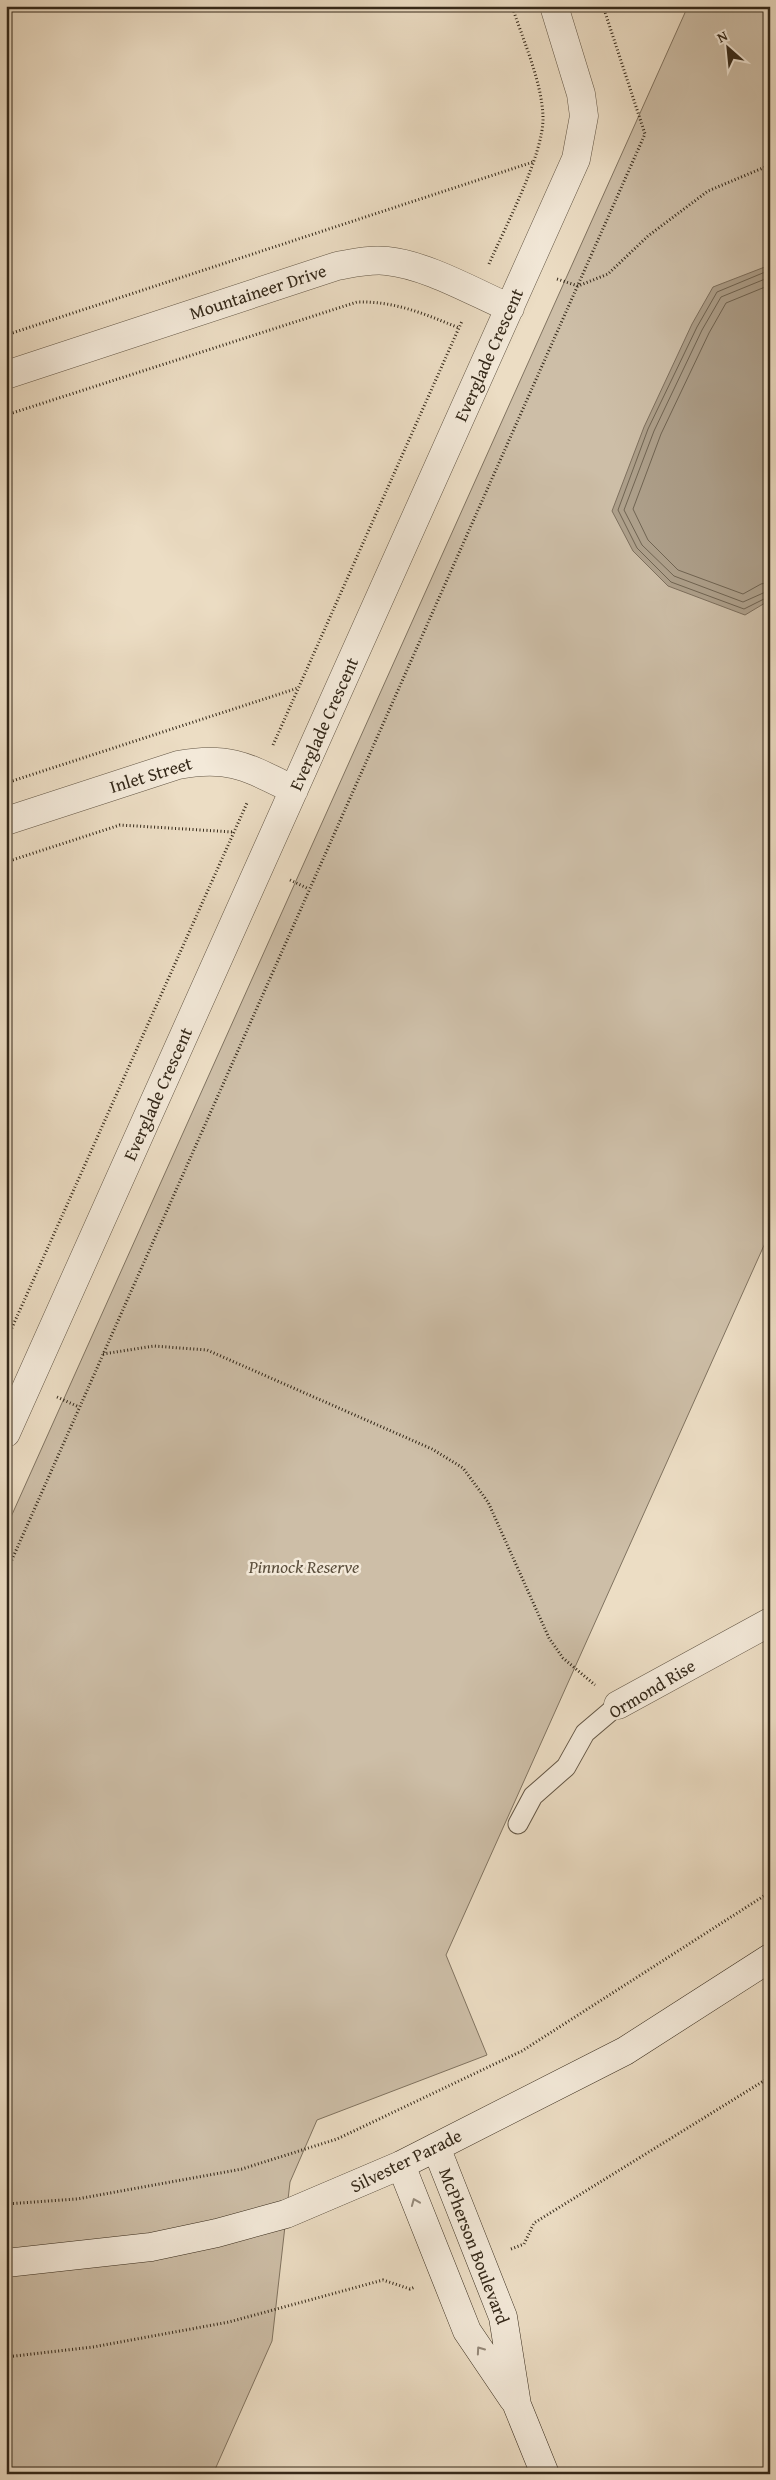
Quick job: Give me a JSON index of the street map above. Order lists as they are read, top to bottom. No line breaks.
{"streets":{"street":["Mountaineer Drive","Everglade Crescent","Inlet Street","Ormond Rise","Silvester Parade","McPherson Boulevard"]},"crossings":[["Mountaineer Drive","Everglade Crescent"],["Everglade Crescent","Inlet Street"],["Silvester Parade","McPherson Boulevard"]],"parks":["Pinnock Reserve"],"north":"top left"}
